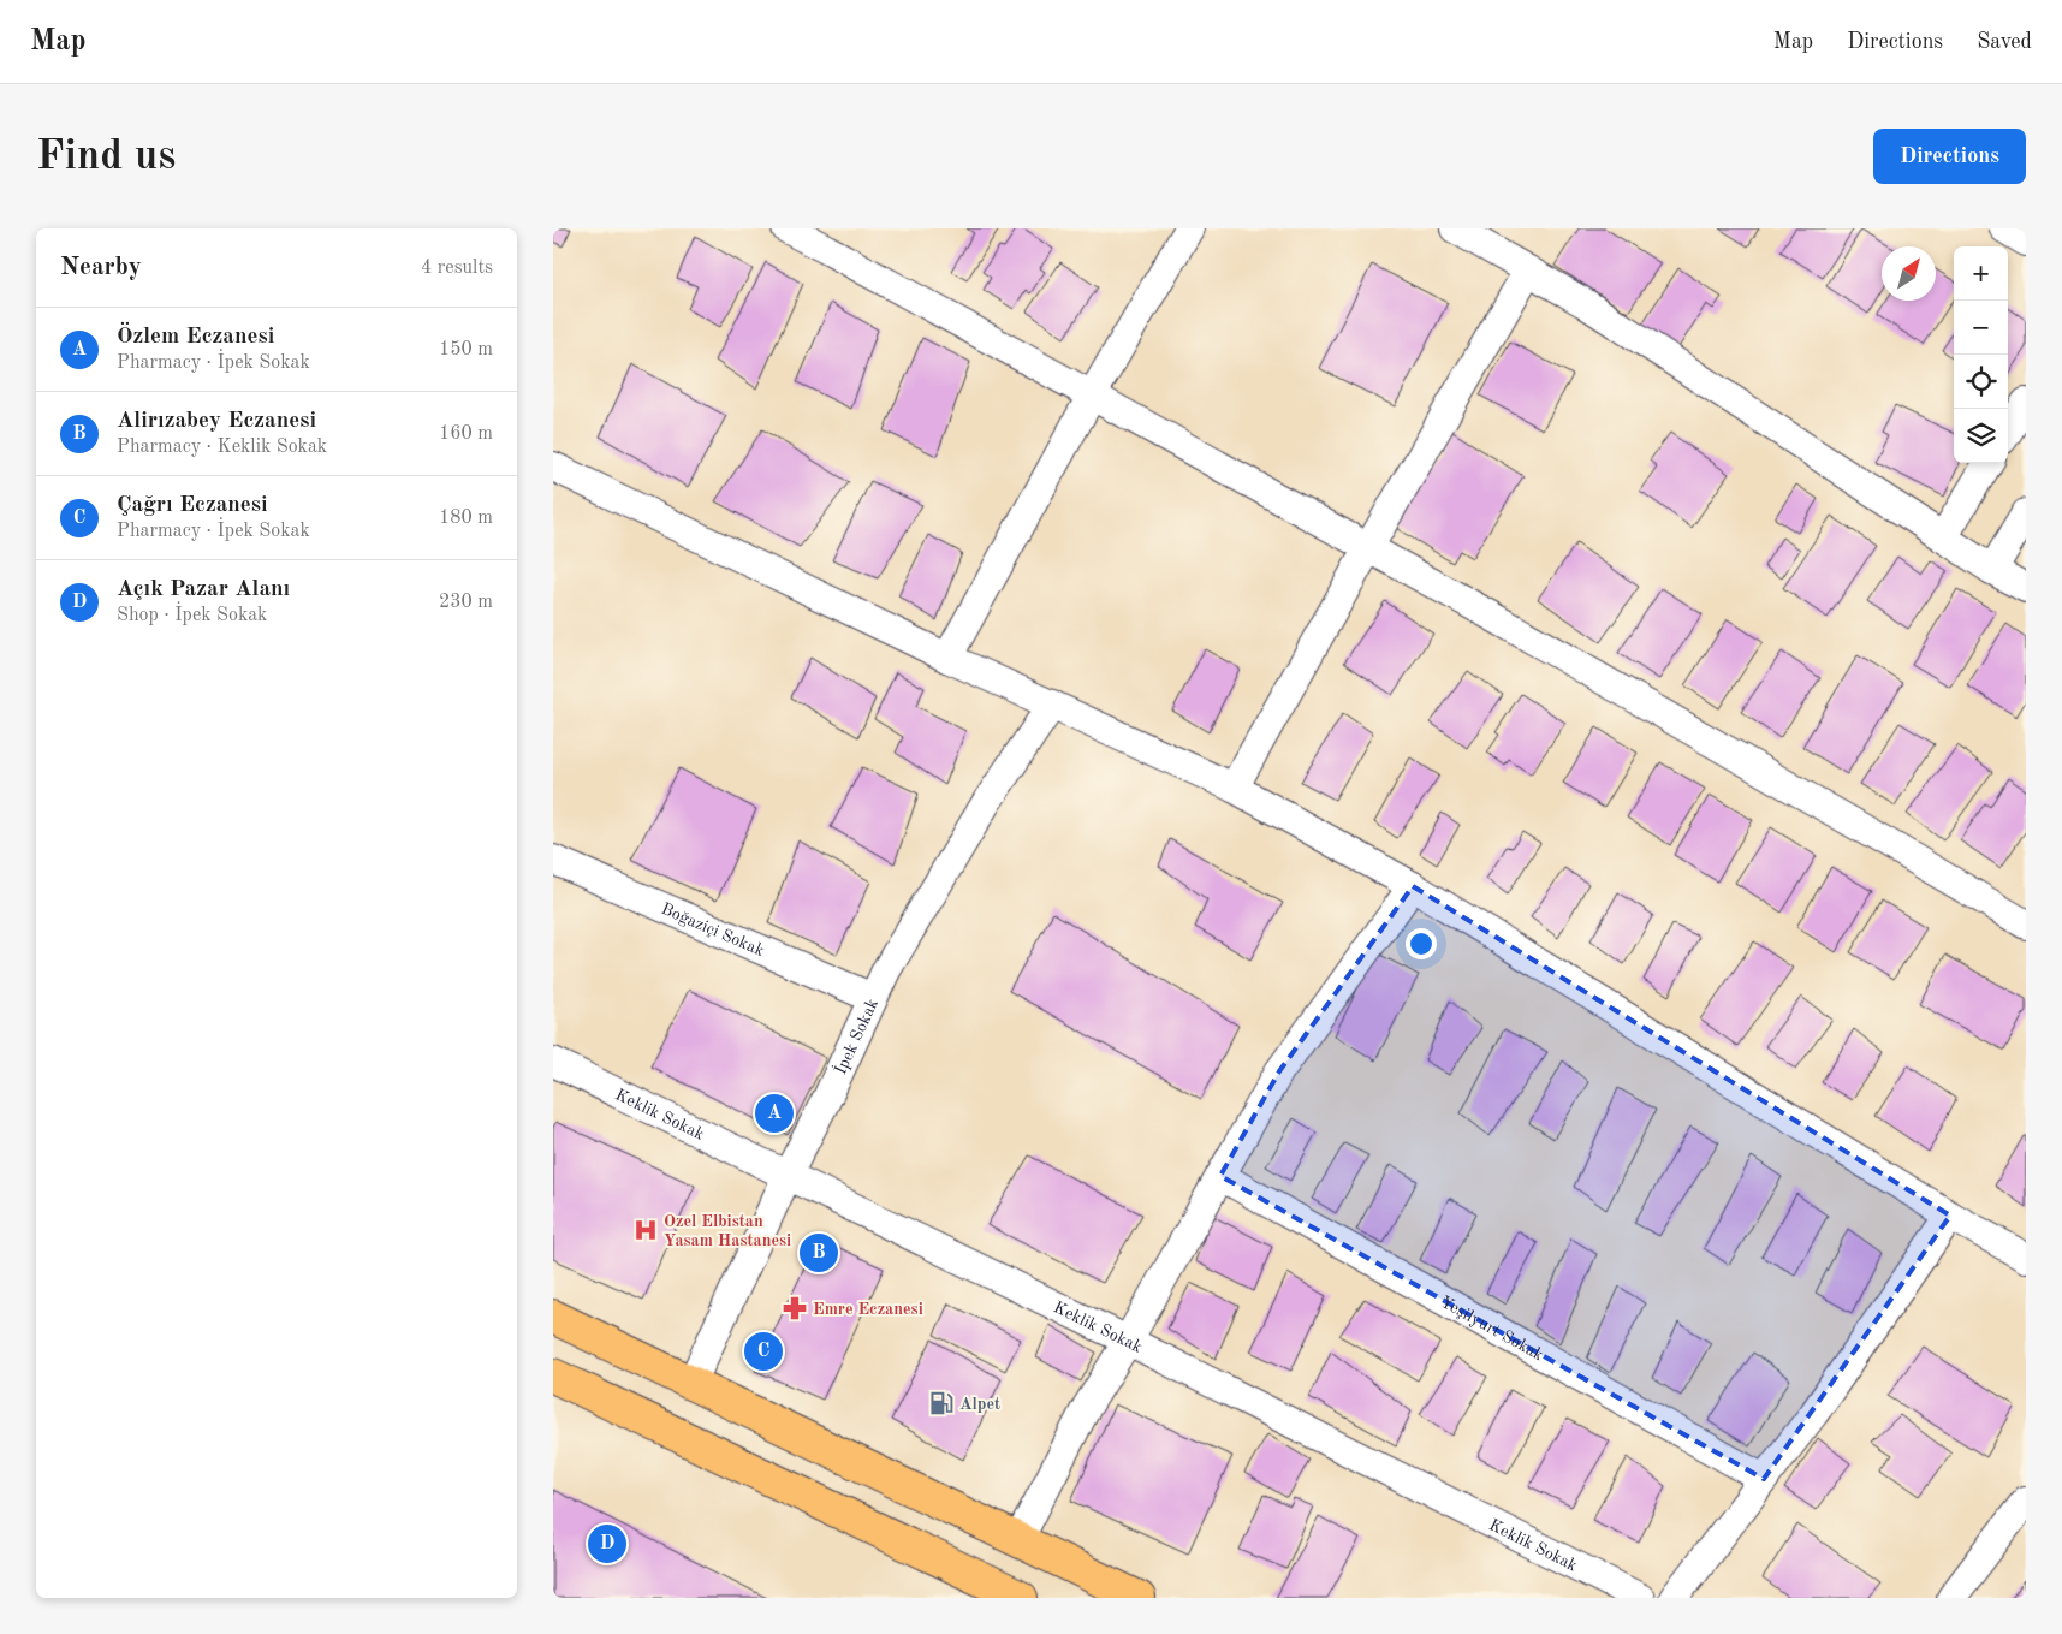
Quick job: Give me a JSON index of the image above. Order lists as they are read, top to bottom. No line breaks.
{"streets":{"street":["Boğaziçi Sokak","İpek Sokak","Keklik Sokak","Yeşilyurt Sokak"]},"crossings":[["Boğaziçi Sokak","İpek Sokak"],["İpek Sokak","Keklik Sokak"]],"places":{"hospital":["Ozel Elbistan Yasam Hastanesi"],"pharmacy":["Emre Eczanesi"],"fuel station":["Alpet"]},"north":"top right","page":{"header":"Map","nav":["Map","Directions","Saved"],"buttons":"Directions","title":"Find us","heading":["Nearby","4 results"],"map_buttons":["+","−"],"list":[{"mark":"A","name":"Özlem Eczanesi","note":"Pharmacy · İpek Sokak","value":"150 m"},{"mark":"B","name":"Alirızabey Eczanesi","note":"Pharmacy · Keklik Sokak","value":"160 m"},{"mark":"C","name":"Çağrı Eczanesi","note":"Pharmacy · İpek Sokak","value":"180 m"},{"mark":"D","name":"Açık Pazar Alanı","note":"Shop · İpek Sokak","value":"230 m"}],"pins":["A","B","C","D"]}}
